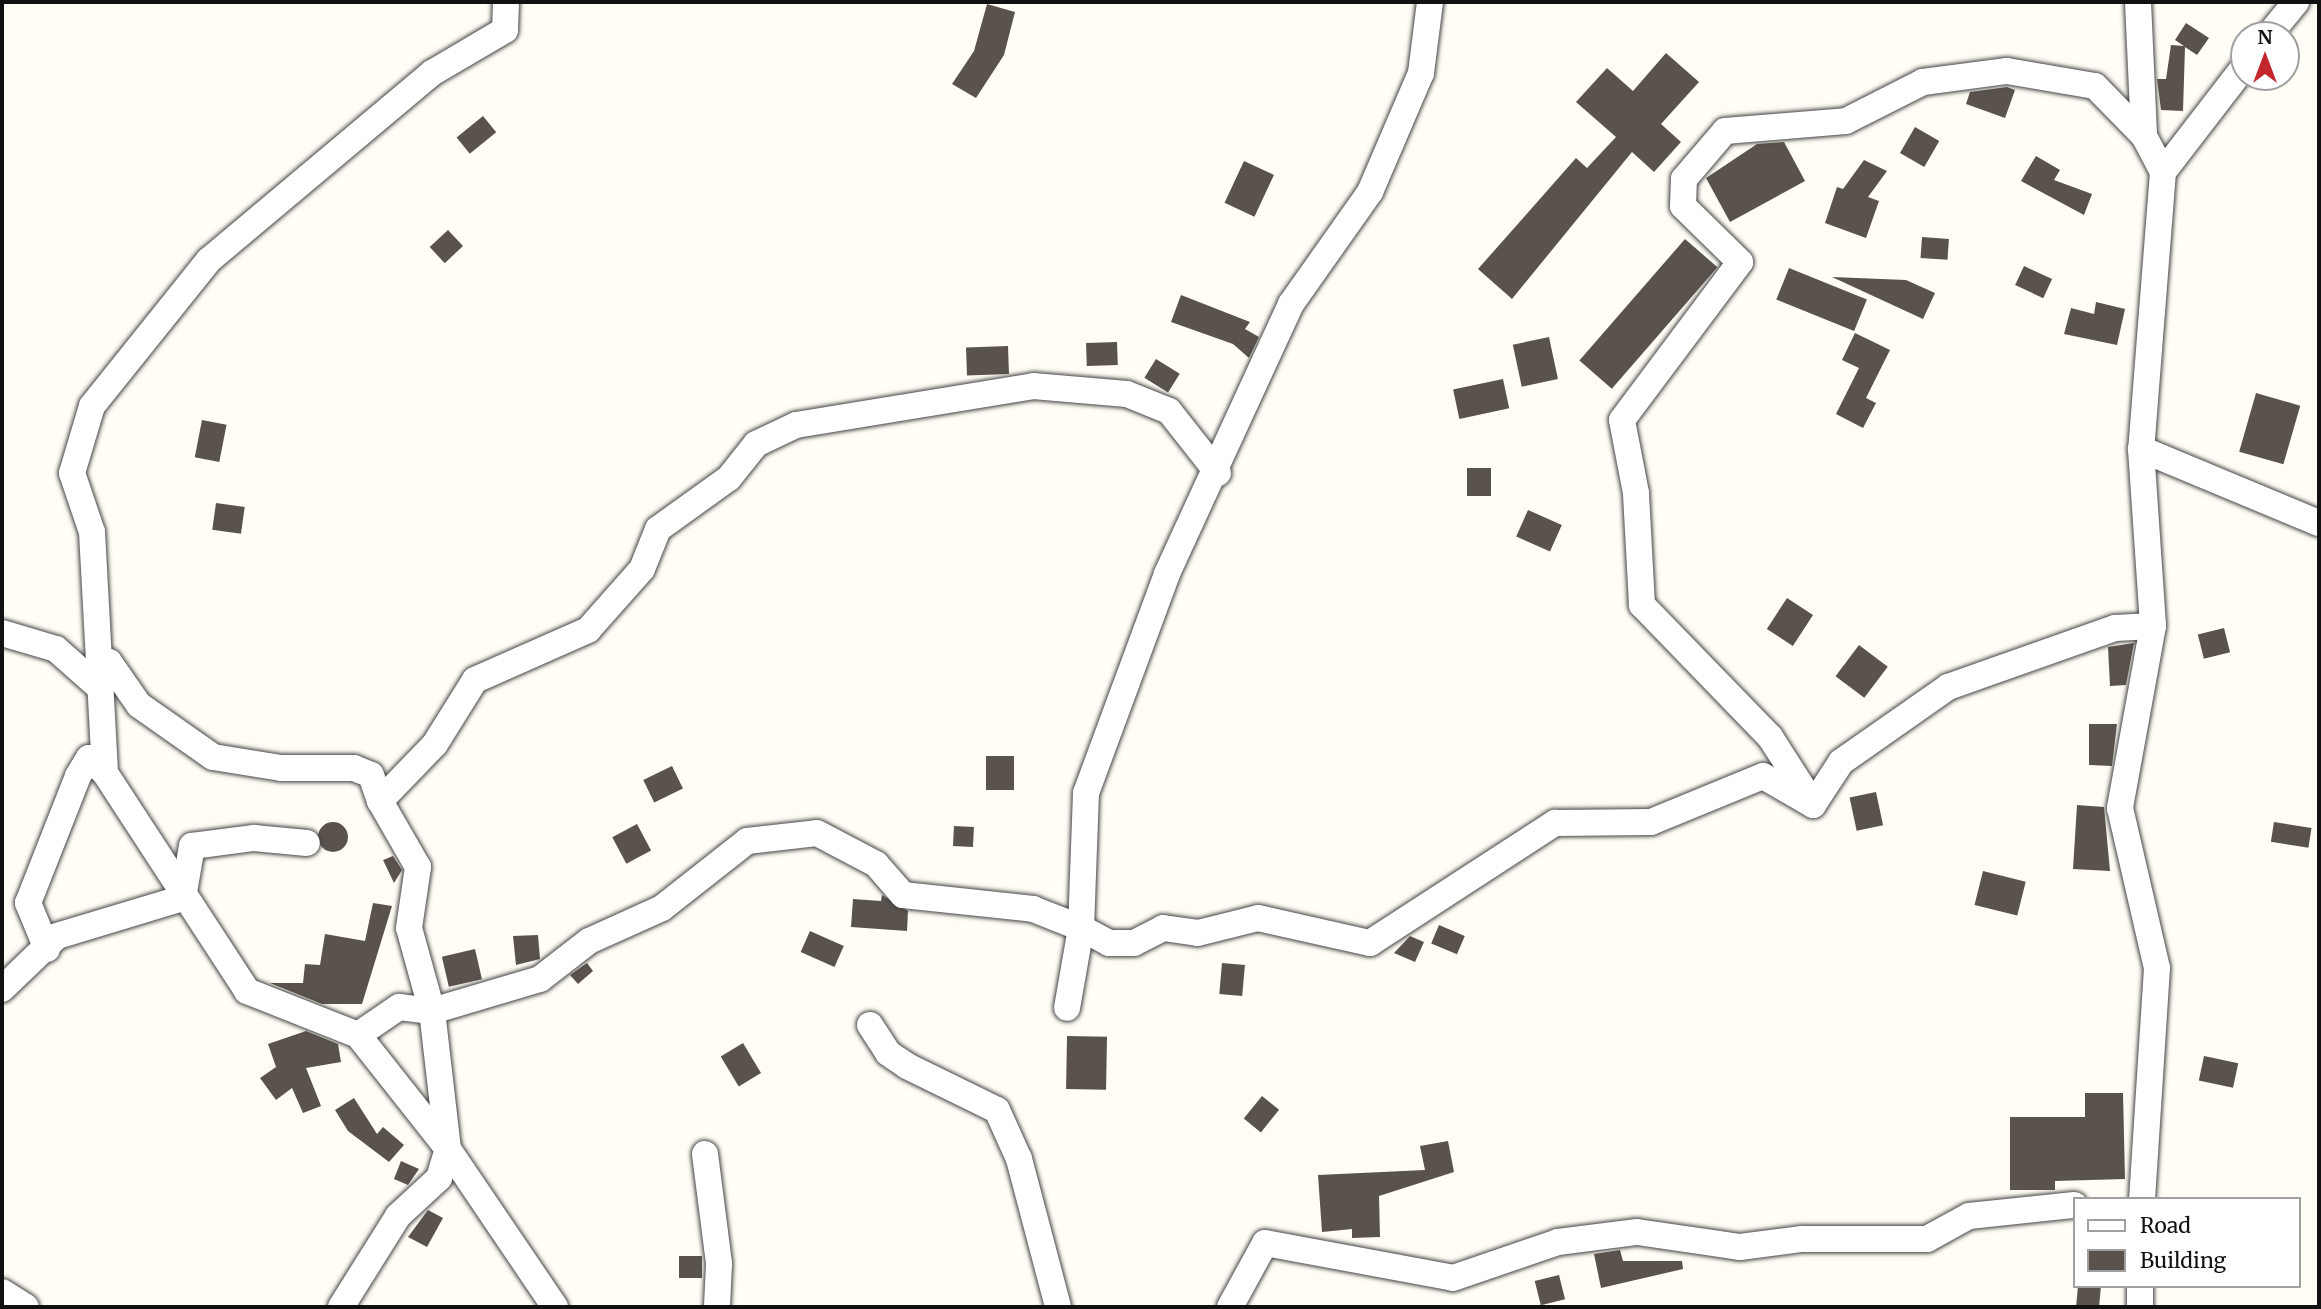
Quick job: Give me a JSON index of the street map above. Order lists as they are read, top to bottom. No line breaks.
{"legend":["Road","Building"],"north":"top"}
